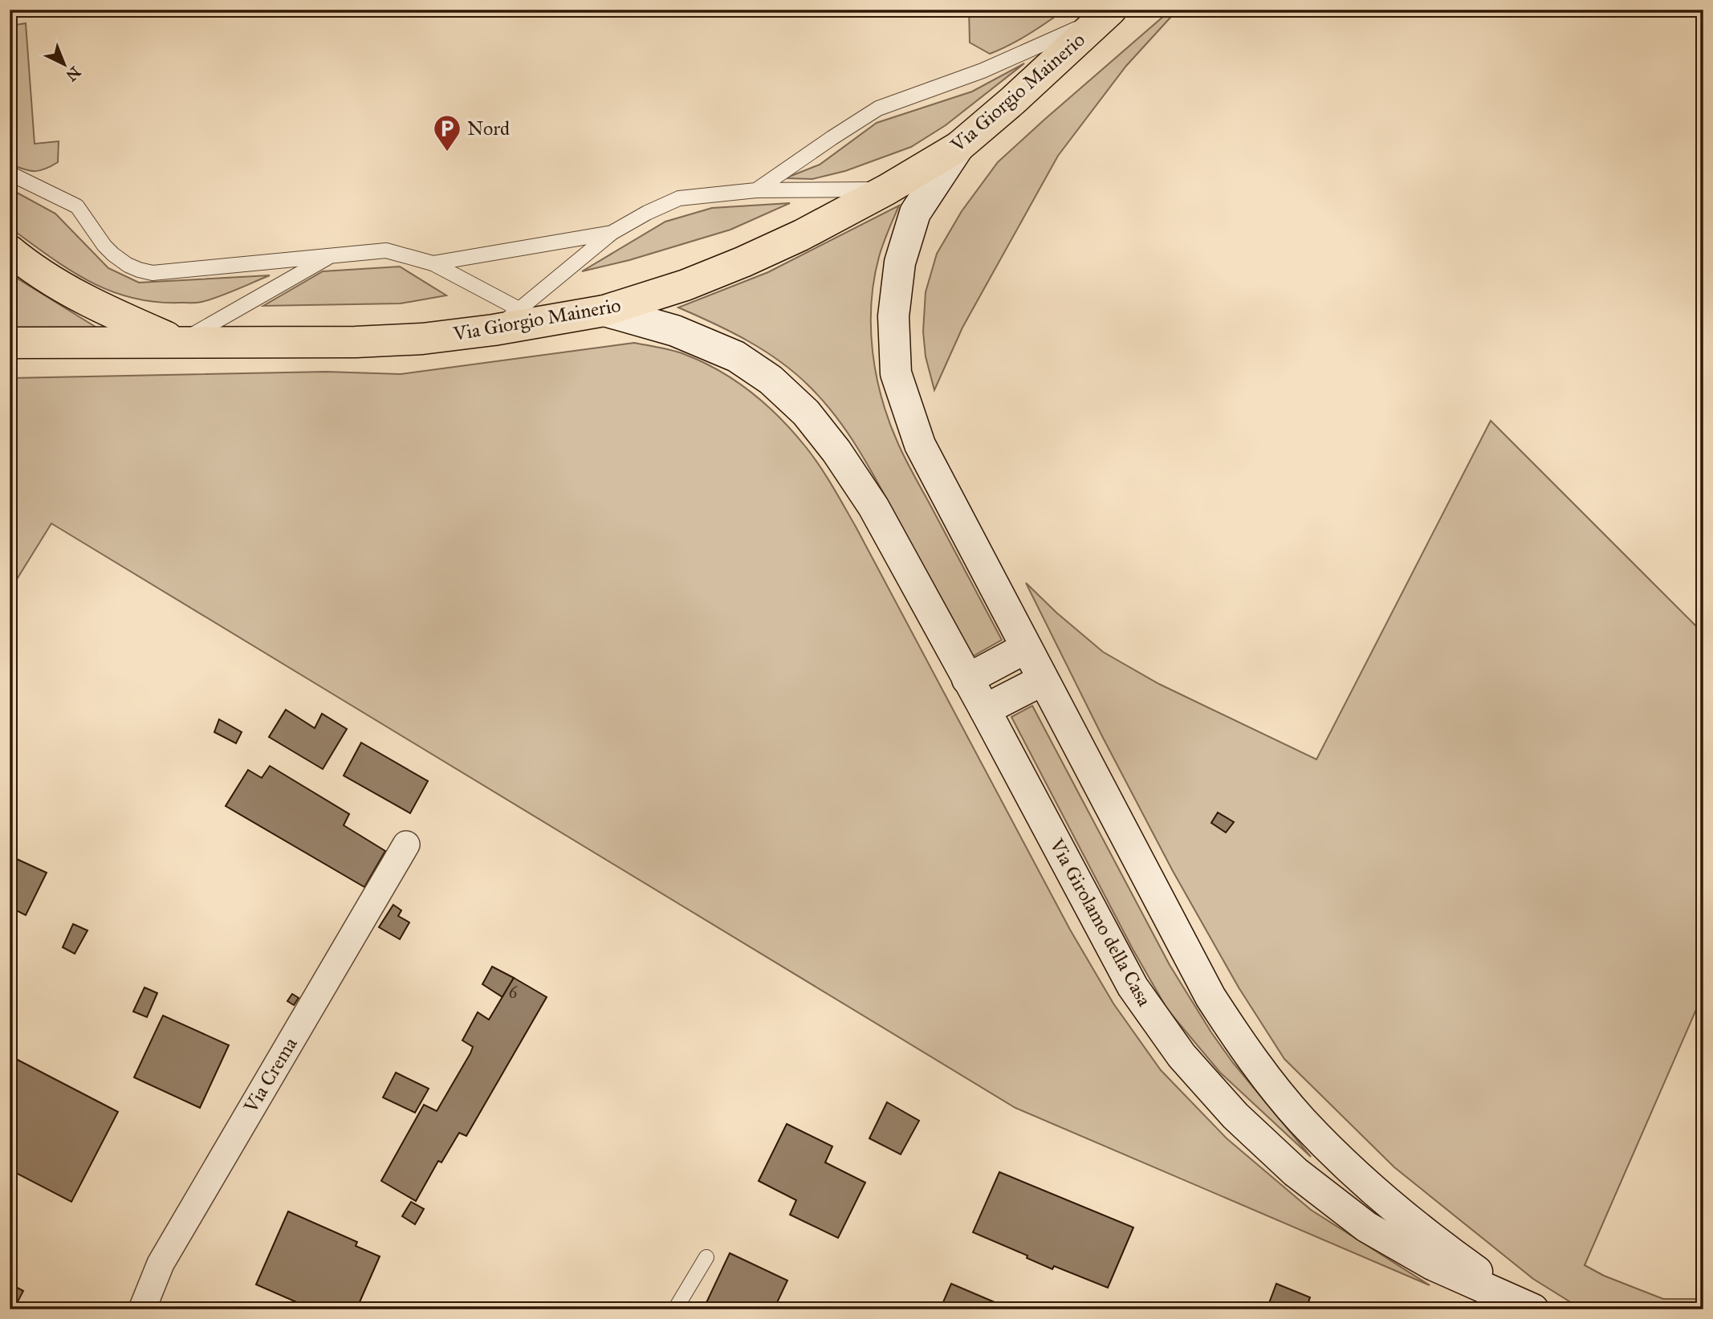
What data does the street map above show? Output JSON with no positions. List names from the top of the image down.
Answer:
{
  "streets": {
    "main road": ["Via Giorgio Mainerio", "Via Girolamo della Casa"],
    "street": ["Via Crema"]
  },
  "crossings": [
    ["Via Giorgio Mainerio", "Via Girolamo della Casa"]
  ],
  "places": {
    "parking": ["Nord"]
  },
  "house_numbers": ["6"],
  "north": "bottom right"
}
